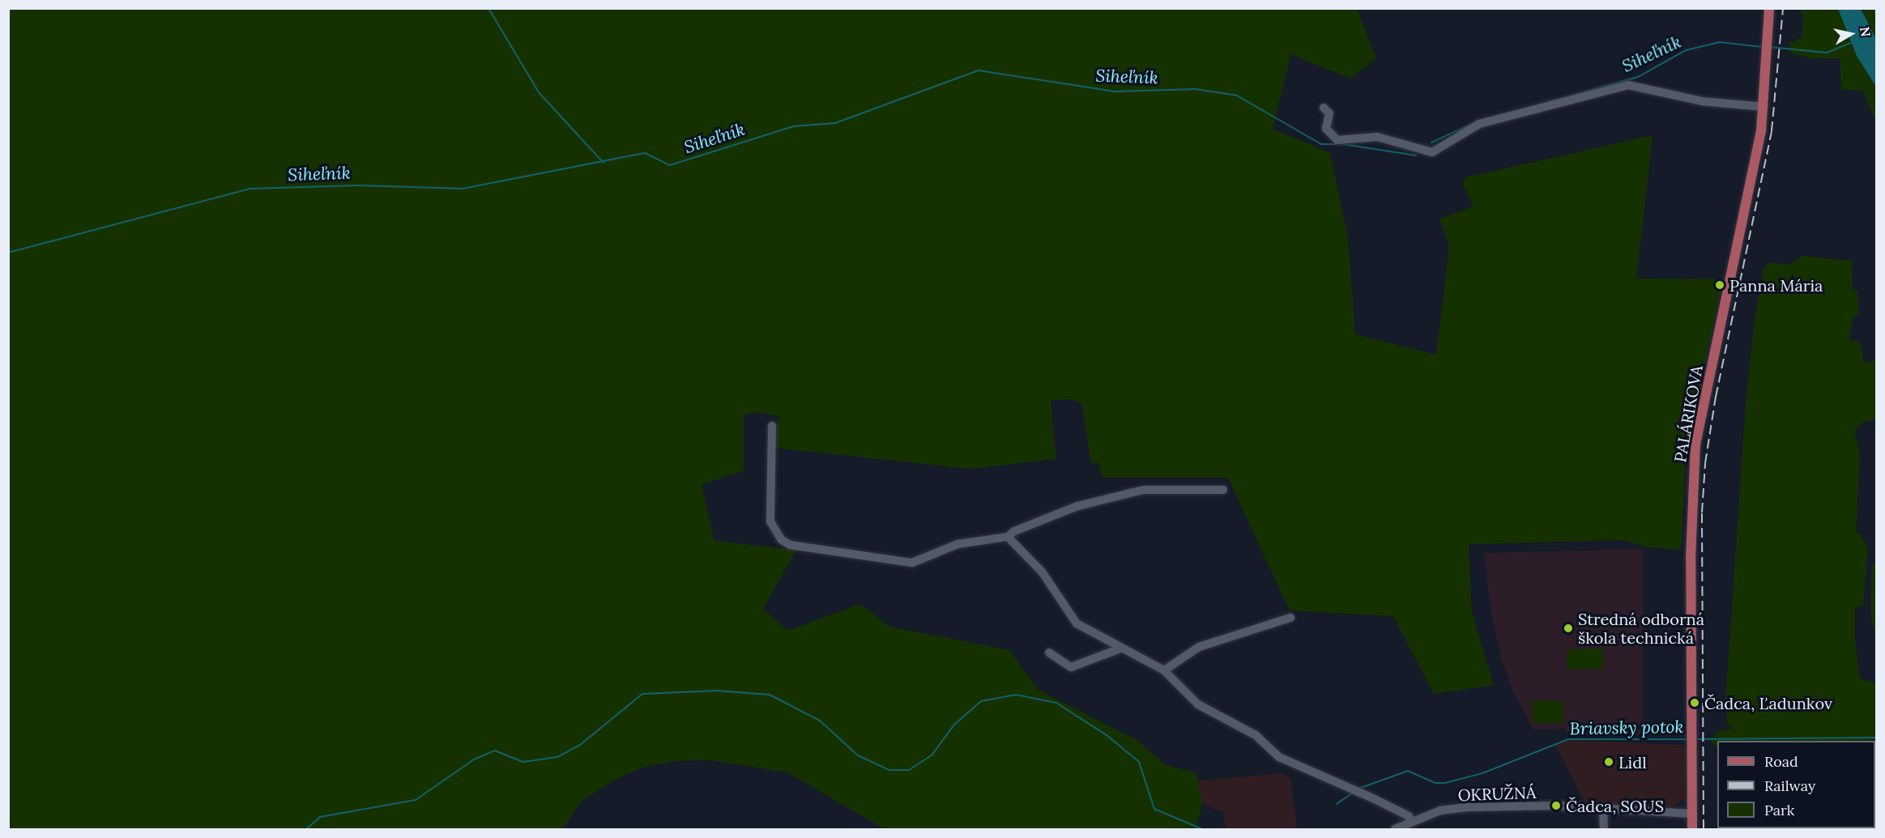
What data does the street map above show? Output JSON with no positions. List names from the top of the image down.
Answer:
{
  "streets": {
    "main road": ["PALÁRIKOVA"],
    "street": ["OKRUŽNÁ"]
  },
  "crossings": [
    ["PALÁRIKOVA", "OKRUŽNÁ"]
  ],
  "water": ["Siheľník", "Briavsky potok"],
  "places": [
    "Panna Mária",
    "Stredná odborná škola technická",
    "Čadca, Ľadunkov",
    "Lidl",
    "Čadca, SOUS"
  ],
  "legend": ["Road", "Railway", "Park"],
  "north": "right"
}
